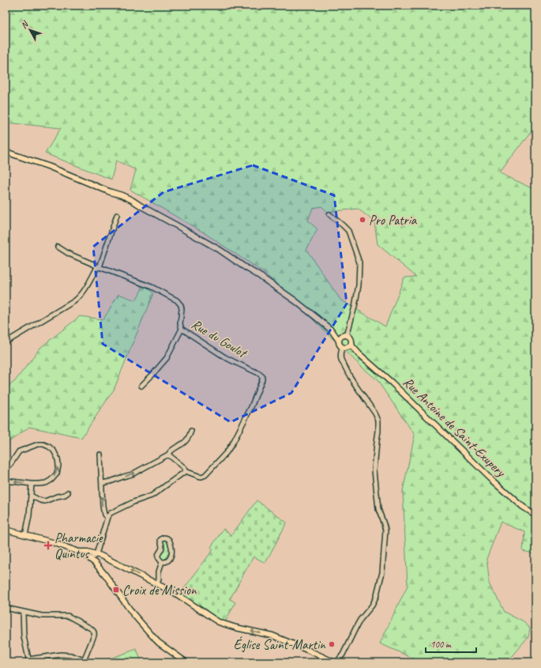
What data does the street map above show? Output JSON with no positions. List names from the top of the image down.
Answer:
{
  "streets": {
    "main road": ["Rue Antoine de Saint-Exupery"],
    "street": ["Rue du Goulot"]
  },
  "places": {
    "other": ["Pro Patria", "Église Saint-Martin"],
    "health": ["Pharmacie Quintus"],
    "transit": ["Croix de Mission"]
  },
  "scale_bar": "100 m",
  "north": "top left"
}
